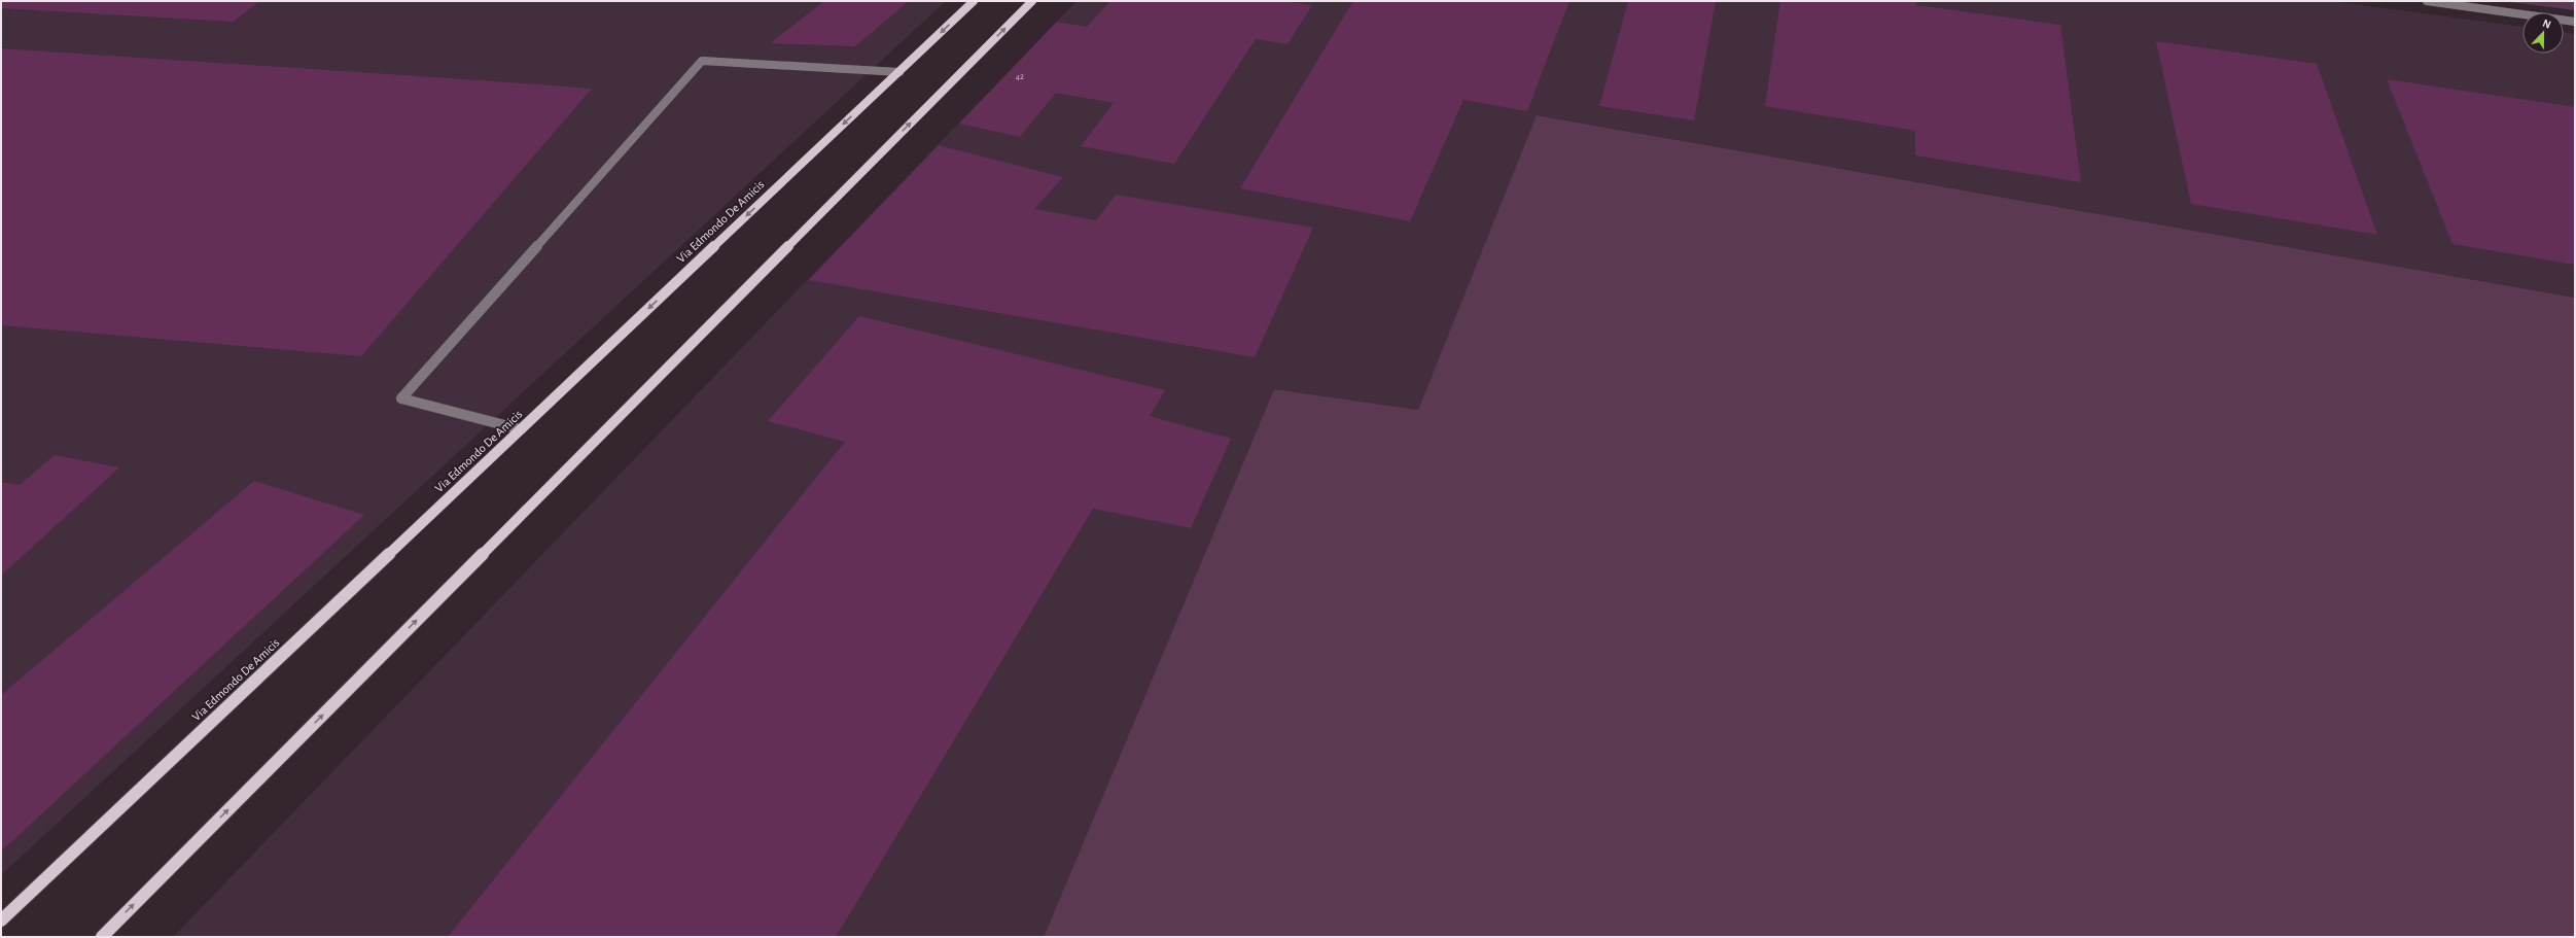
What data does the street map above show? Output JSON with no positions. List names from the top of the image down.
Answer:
{
  "streets": {
    "main road": ["Via Edmondo De Amicis"]
  },
  "house_numbers": ["42"],
  "north": "top"
}
